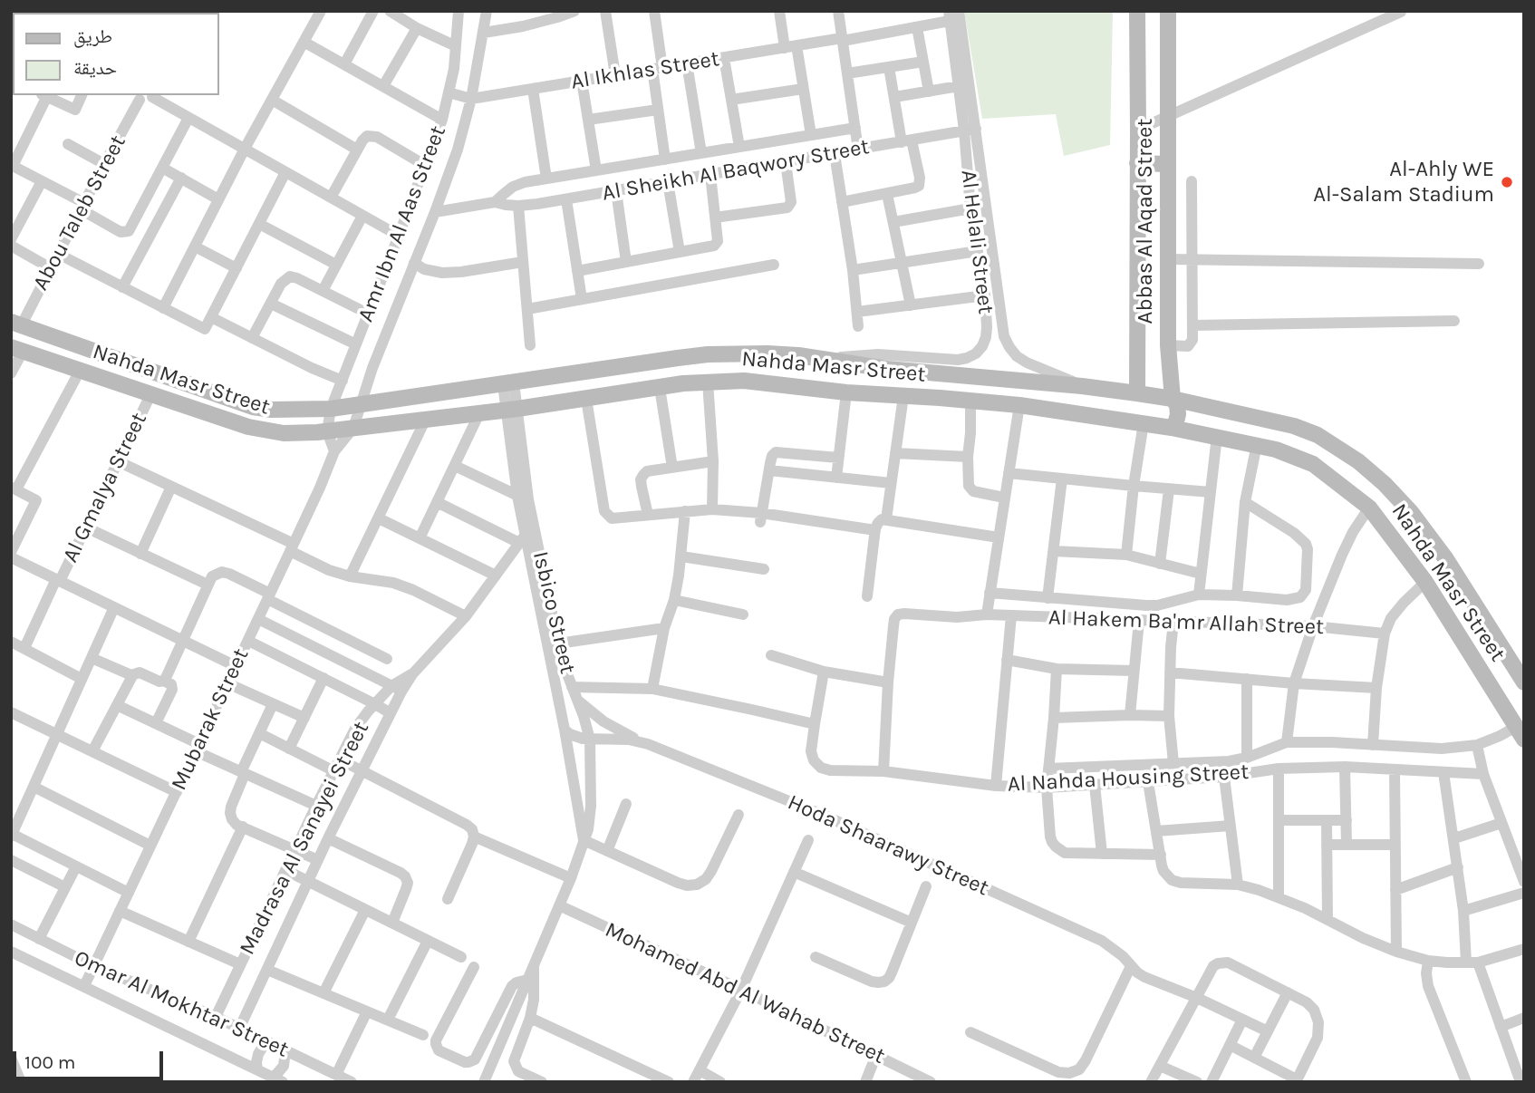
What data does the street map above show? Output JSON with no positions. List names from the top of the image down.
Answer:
{
  "streets": {
    "street": [
      "Al Ikhlas Street",
      "Al Sheikh Al Baqwory Street",
      "Abou Taleb Street",
      "Abbas Al Aqad Street",
      "Amr Ibn Al Aas Street",
      "Al Helali Street",
      "Nahda Masr Street",
      "Al Gmalya Street",
      "Isbico Street",
      "Al Hakem Ba'mr Allah Street",
      "Mubarak Street",
      "Al Nahda Housing Street",
      "Madrasa Al Sanayei Street",
      "Hoda Shaarawy Street",
      "Mohamed Abd Al Wahab Street",
      "Omar Al Mokhtar Street"
    ]
  },
  "crossings": [
    ["Al Ikhlas Street", "Amr Ibn Al Aas Street"],
    ["Al Ikhlas Street", "Al Helali Street"],
    ["Al Sheikh Al Baqwory Street", "Amr Ibn Al Aas Street"],
    ["Al Sheikh Al Baqwory Street", "Al Helali Street"],
    ["Abou Taleb Street", "Nahda Masr Street"],
    ["Abbas Al Aqad Street", "Nahda Masr Street"],
    ["Amr Ibn Al Aas Street", "Nahda Masr Street"],
    ["Amr Ibn Al Aas Street", "Mubarak Street"],
    ["Al Helali Street", "Nahda Masr Street"],
    ["Nahda Masr Street", "Al Gmalya Street"],
    ["Nahda Masr Street", "Isbico Street"],
    ["Nahda Masr Street", "Mubarak Street"],
    ["Nahda Masr Street", "Al Nahda Housing Street"],
    ["Isbico Street", "Madrasa Al Sanayei Street"],
    ["Isbico Street", "Hoda Shaarawy Street"],
    ["Isbico Street", "Mohamed Abd Al Wahab Street"],
    ["Mubarak Street", "Omar Al Mokhtar Street"],
    ["Madrasa Al Sanayei Street", "Omar Al Mokhtar Street"]
  ],
  "places": ["Al-Ahly WE Al-Salam Stadium"],
  "legend": ["طريق", "حديقة"],
  "scale_bar": "100 m"
}
